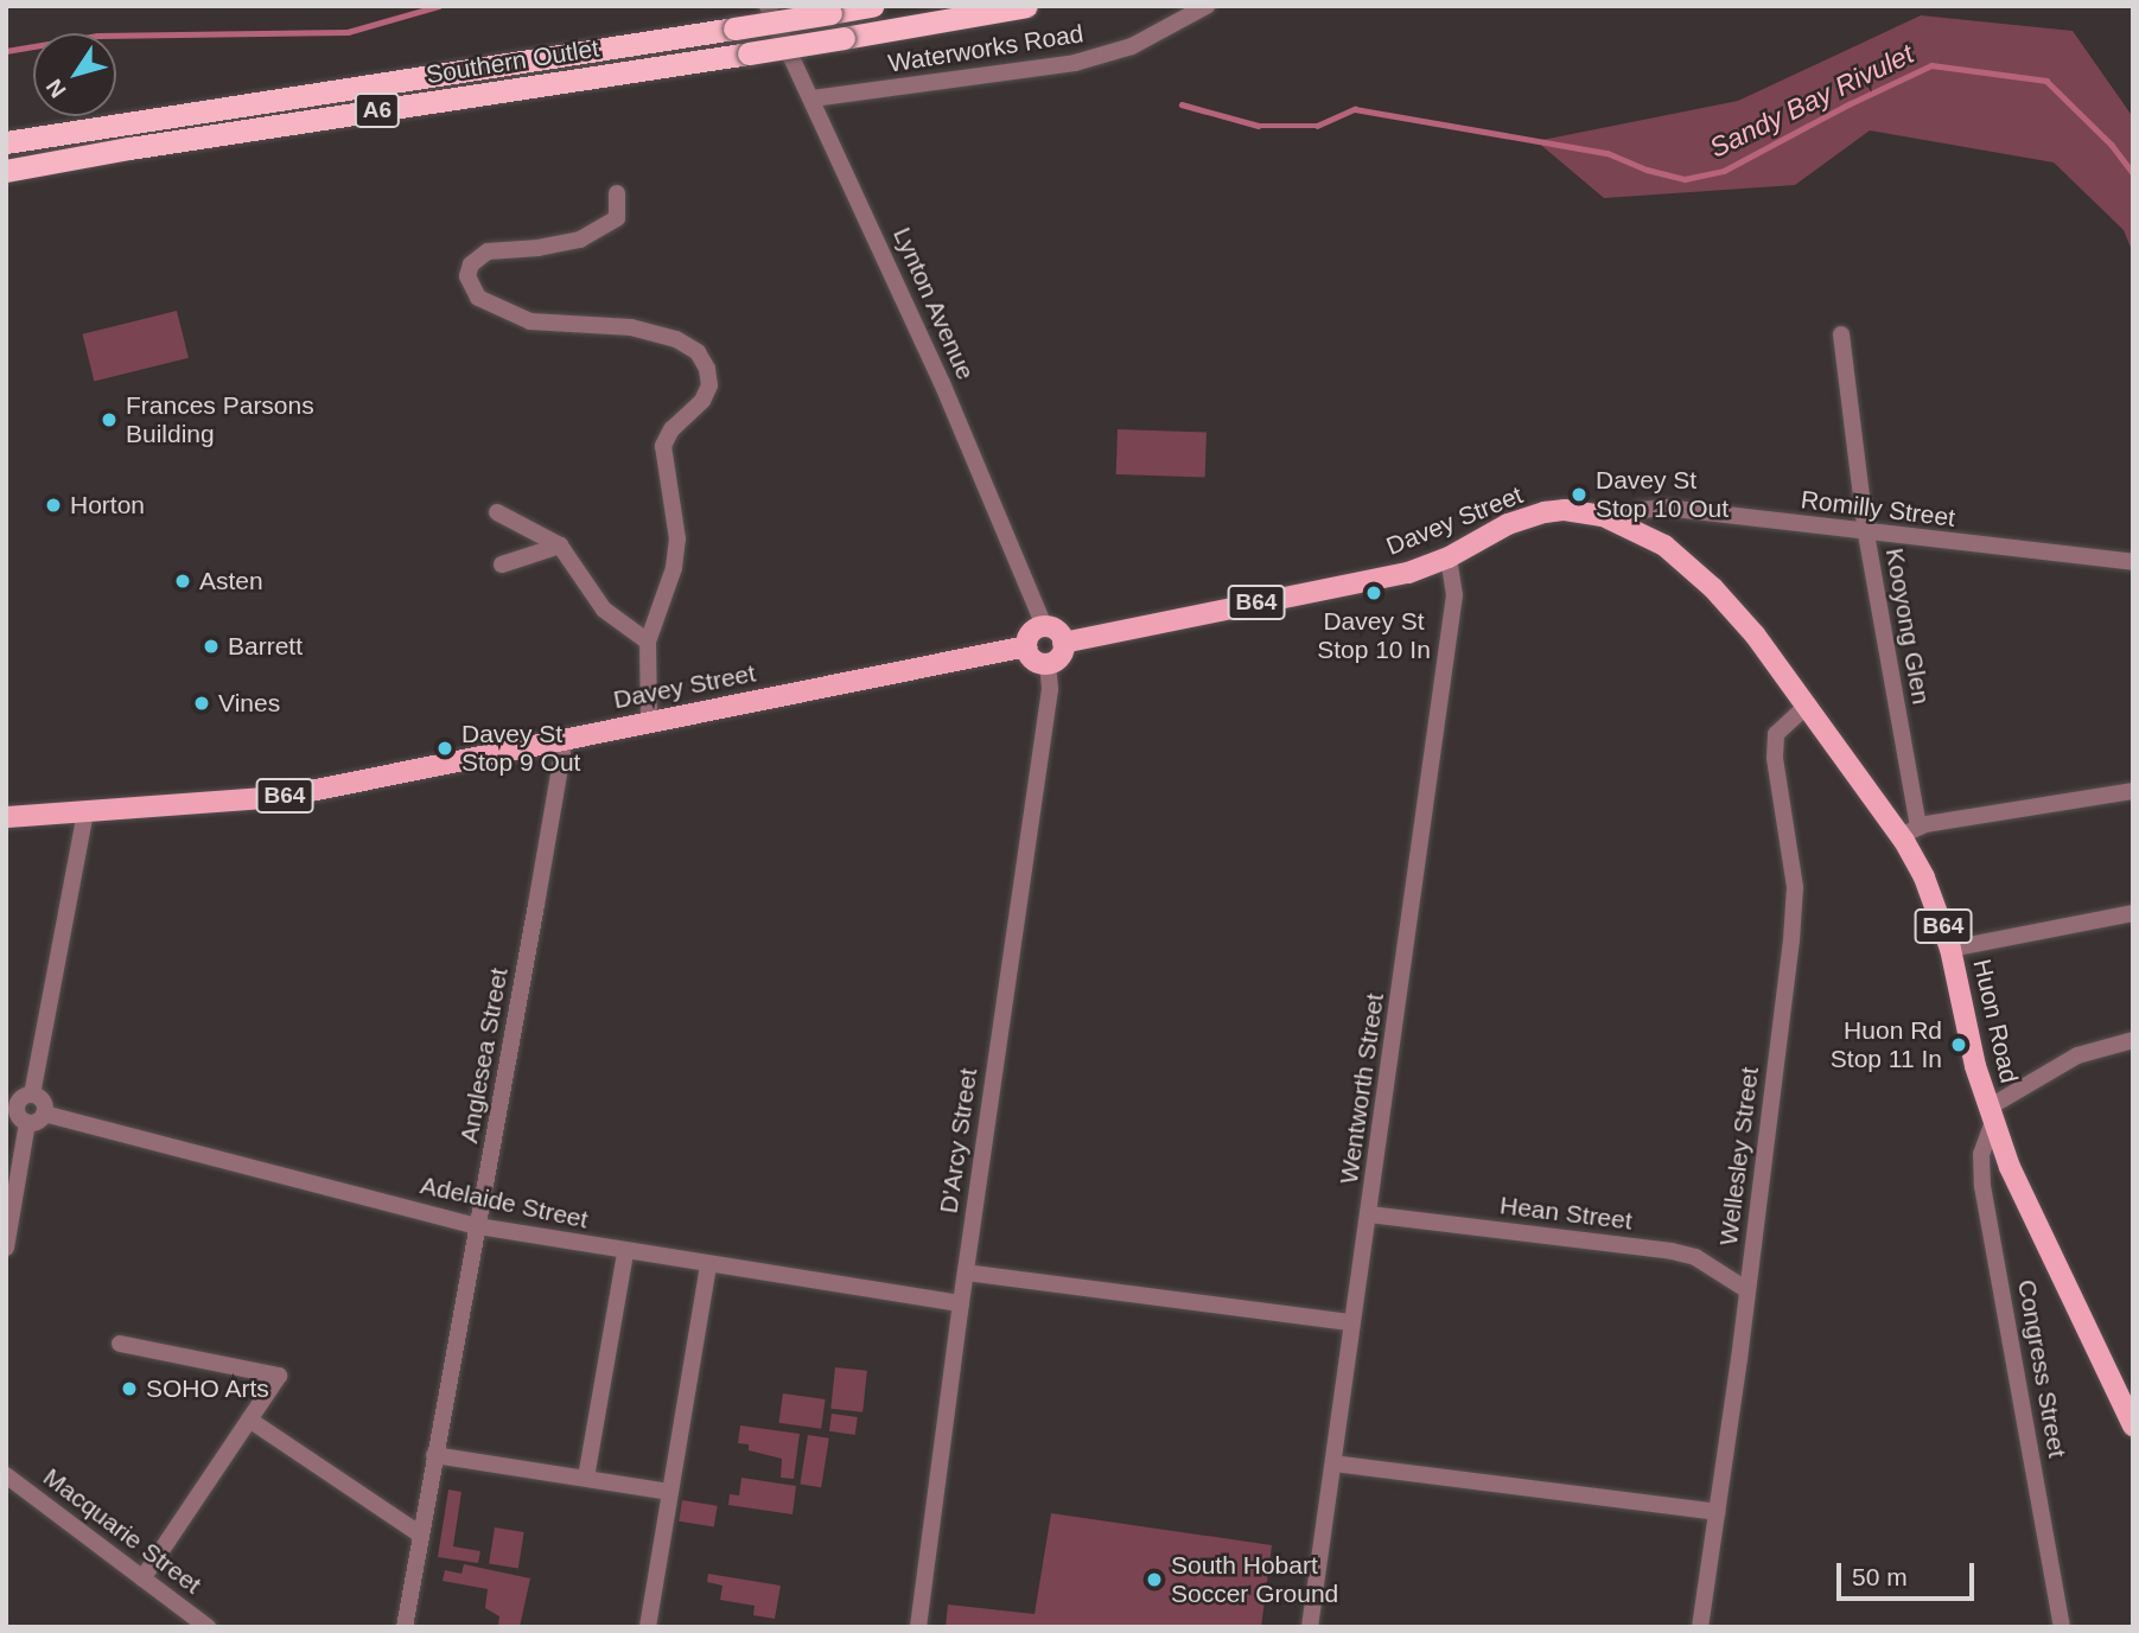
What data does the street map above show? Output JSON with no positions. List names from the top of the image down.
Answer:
{
  "streets": {
    "highway": ["Southern Outlet", "A6"],
    "main road": ["Davey Street", "B64", "Huon Road"],
    "street": [
      "Waterworks Road",
      "Lynton Avenue",
      "Romilly Street",
      "Kooyong Glen",
      "Anglesea Street",
      "Wentworth Street",
      "D'Arcy Street",
      "Wellesley Street",
      "Adelaide Street",
      "Hean Street",
      "Congress Street",
      "Macquarie Street"
    ]
  },
  "crossings": [
    ["Waterworks Road", "Lynton Avenue"],
    ["Lynton Avenue", "Davey Street"],
    ["Lynton Avenue", "D'Arcy Street"],
    ["Romilly Street", "Davey Street"],
    ["Romilly Street", "Kooyong Glen"],
    ["Romilly Street", "Huon Road"],
    ["Davey Street", "Huon Road"],
    ["Davey Street", "Anglesea Street"],
    ["Davey Street", "Wentworth Street"],
    ["Davey Street", "D'Arcy Street"],
    ["Kooyong Glen", "Huon Road"],
    ["Huon Road", "Wellesley Street"],
    ["Huon Road", "Congress Street"],
    ["Anglesea Street", "Adelaide Street"],
    ["Wentworth Street", "Hean Street"],
    ["D'Arcy Street", "Adelaide Street"],
    ["Wellesley Street", "Hean Street"]
  ],
  "water": ["Sandy Bay Rivulet"],
  "places": [
    "Frances Parsons Building",
    "Davey St Stop 10 Out",
    "Horton",
    "Asten",
    "Davey St Stop 10 In",
    "Barrett",
    "Vines",
    "Davey St Stop 9 Out",
    "Huon Rd Stop 11 In",
    "SOHO Arts",
    "South Hobart Soccer Ground"
  ],
  "scale_bar": "50 m",
  "north": "bottom left"
}
